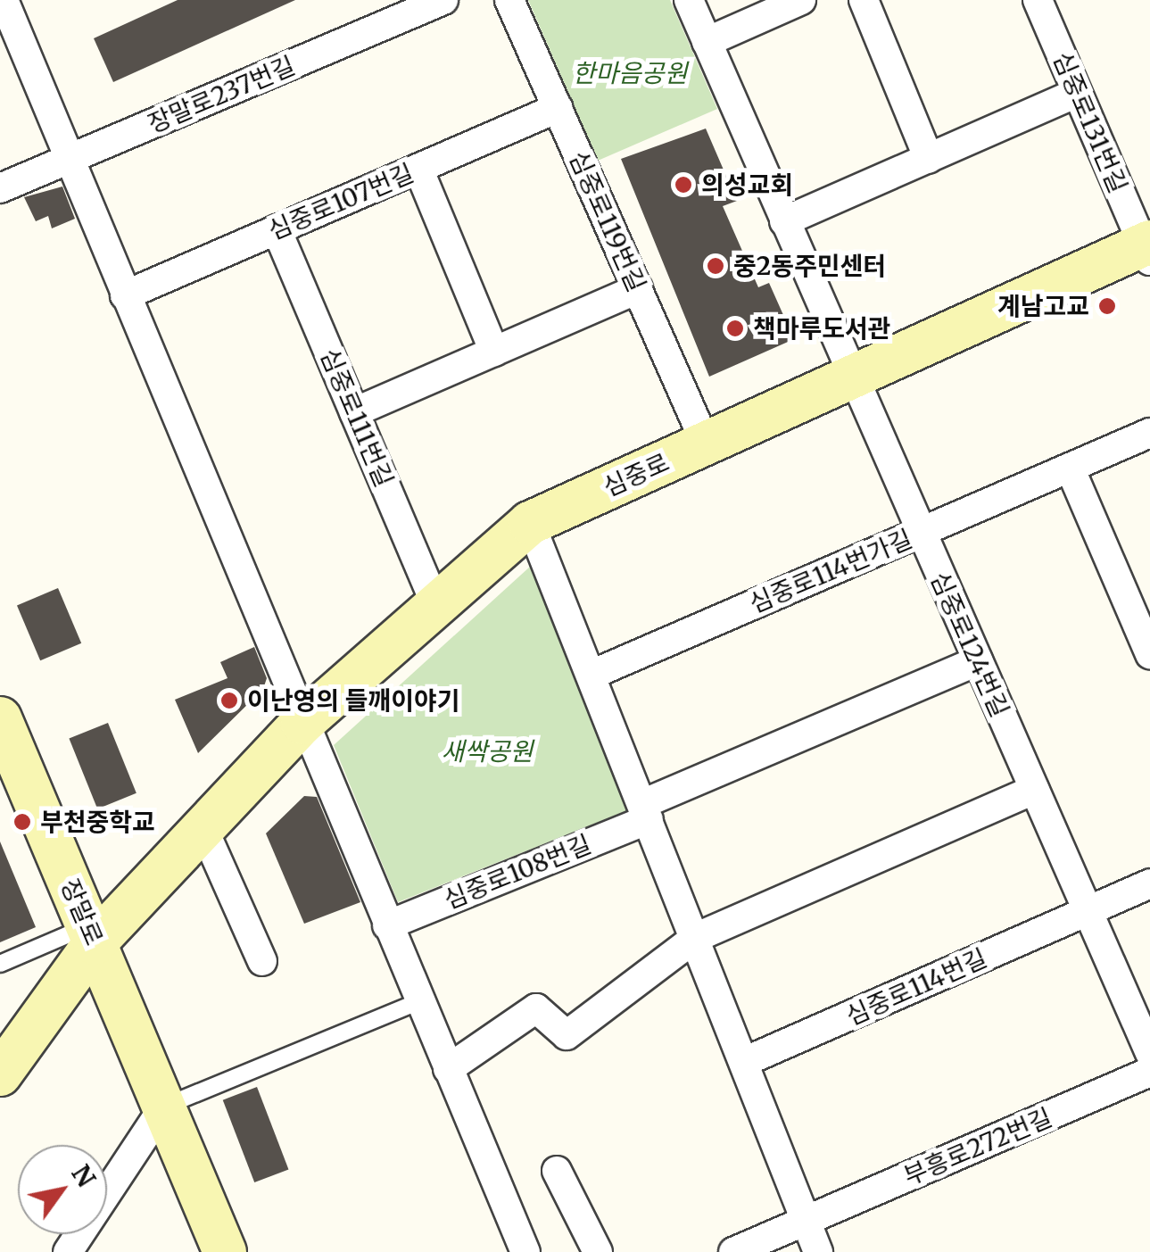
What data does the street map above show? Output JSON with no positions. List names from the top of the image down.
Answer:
{
  "streets": {
    "street": [
      "장말로237번길",
      "심중로131번길",
      "심중로107번길",
      "심중로119번길",
      "심중로111번길",
      "심중로",
      "심중로114번가길",
      "심중로124번길",
      "심중로108번길",
      "장말로",
      "심중로114번길",
      "부흥로272번길"
    ]
  },
  "crossings": [
    ["심중로131번길", "심중로"],
    ["심중로107번길", "심중로119번길"],
    ["심중로107번길", "심중로111번길"],
    ["심중로119번길", "심중로"],
    ["심중로111번길", "심중로"],
    ["심중로", "심중로124번길"],
    ["심중로", "장말로"],
    ["심중로114번가길", "심중로124번길"],
    ["심중로124번길", "심중로114번길"]
  ],
  "parks": ["한마음공원", "새싹공원"],
  "places": [
    "의성교회",
    "중2동주민센터",
    "계남고교",
    "책마루도서관",
    "이난영의 들깨이야기",
    "부천중학교"
  ],
  "north": "top right"
}
